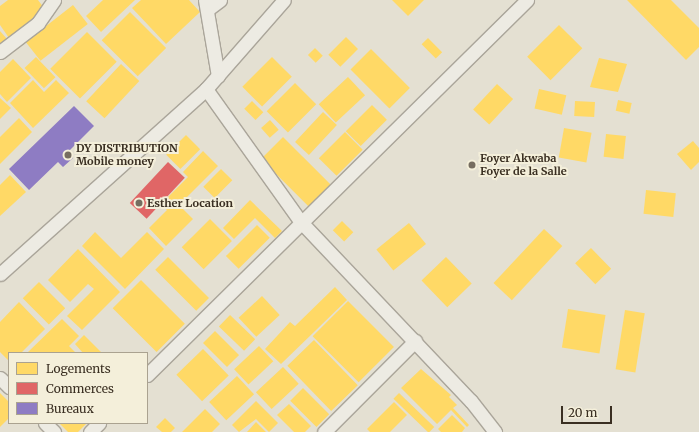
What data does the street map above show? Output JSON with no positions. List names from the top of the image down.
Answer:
{
  "places": ["DY DISTRIBUTION Mobile money", "Foyer Akwaba Foyer de la Salle", "Esther Location"],
  "legend": ["Logements", "Commerces", "Bureaux"],
  "scale_bar": "20 m"
}
